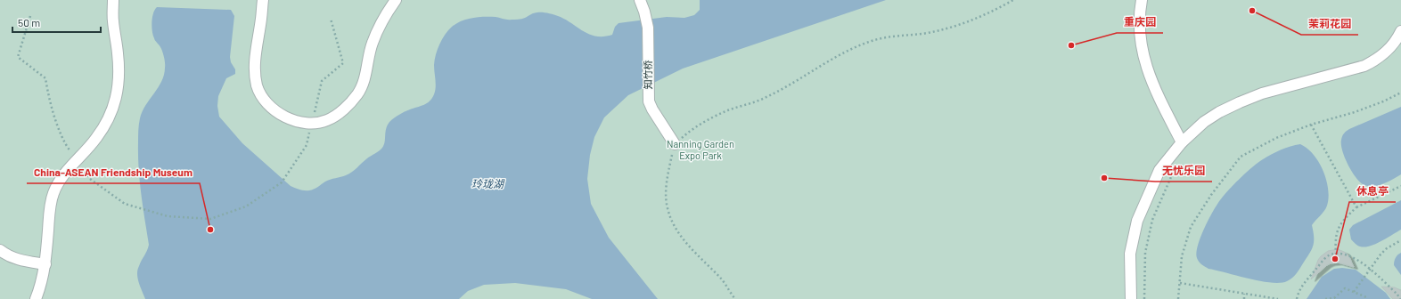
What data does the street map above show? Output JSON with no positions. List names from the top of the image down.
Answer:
{
  "streets": {
    "street": ["知竹桥"]
  },
  "water": ["玲珑湖"],
  "parks": ["Nanning Garden Expo Park"],
  "places": [
    "茉莉花园",
    "重庆园",
    "无忧乐园",
    "China-ASEAN Friendship Museum",
    "休息亭"
  ],
  "scale_bar": "50 m"
}
